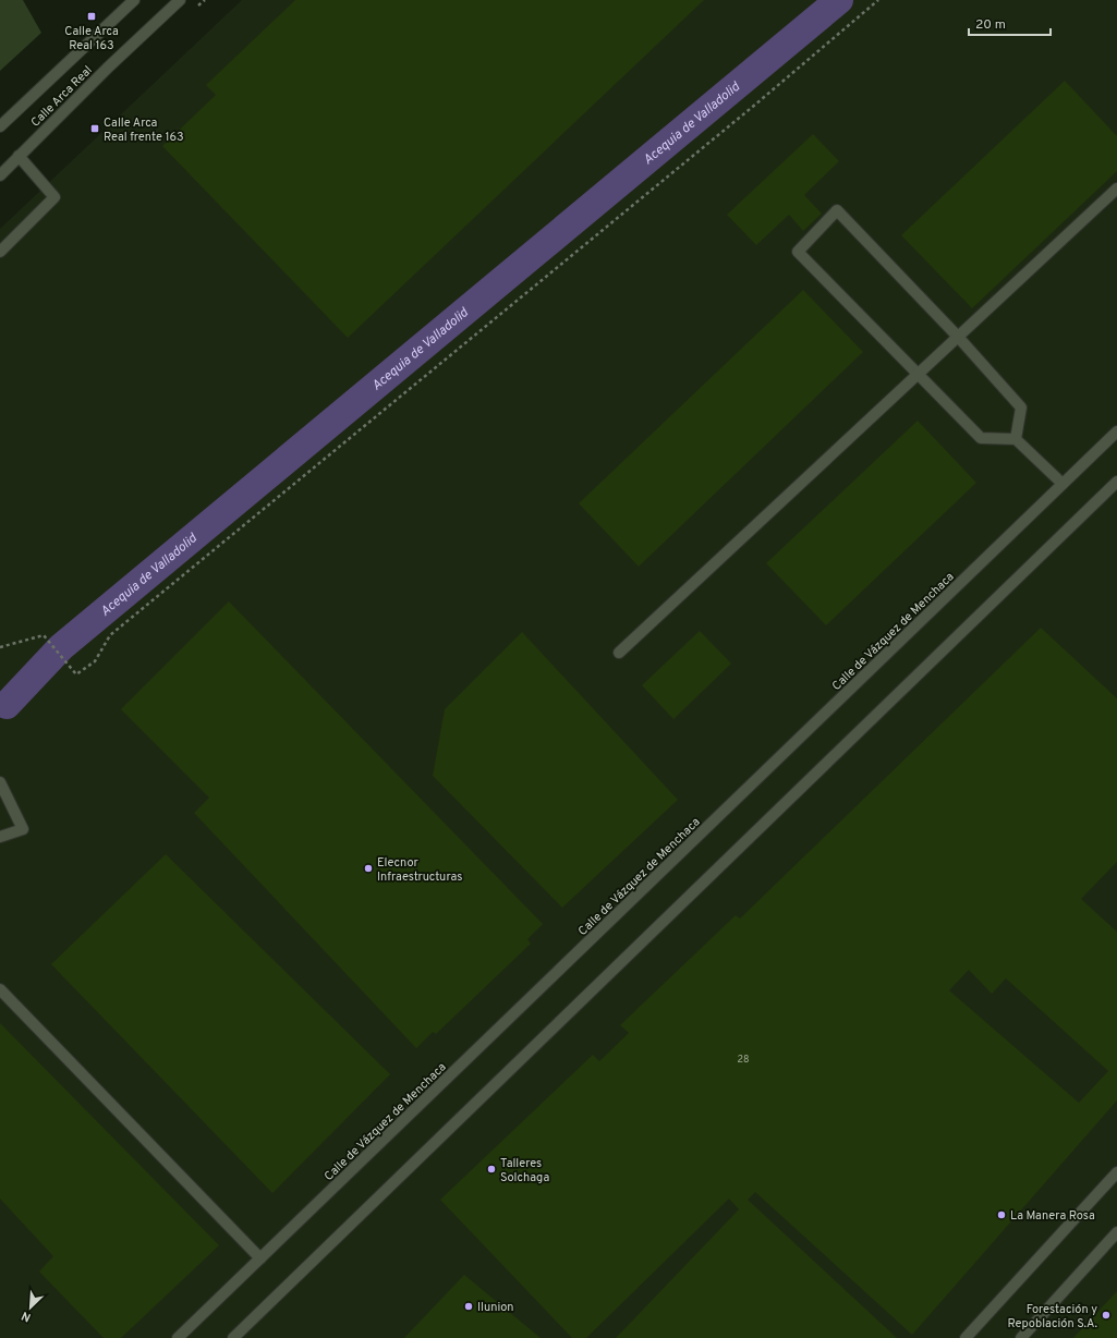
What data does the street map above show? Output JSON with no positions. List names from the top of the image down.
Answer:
{
  "streets": {
    "street": ["Calle Arca Real", "Calle de Vázquez de Menchaca"]
  },
  "water": ["Acequia de Valladolid"],
  "places": {
    "transit": ["Calle Arca Real 163", "Calle Arca Real frente 163"],
    "other": [
      "Elecnor Infraestructuras",
      "Talleres Solchaga",
      "La Manera Rosa",
      "Ilunion",
      "Forestación y Repoblación S.A."
    ]
  },
  "house_numbers": ["28"],
  "scale_bar": "20 m",
  "north": "bottom left"
}
